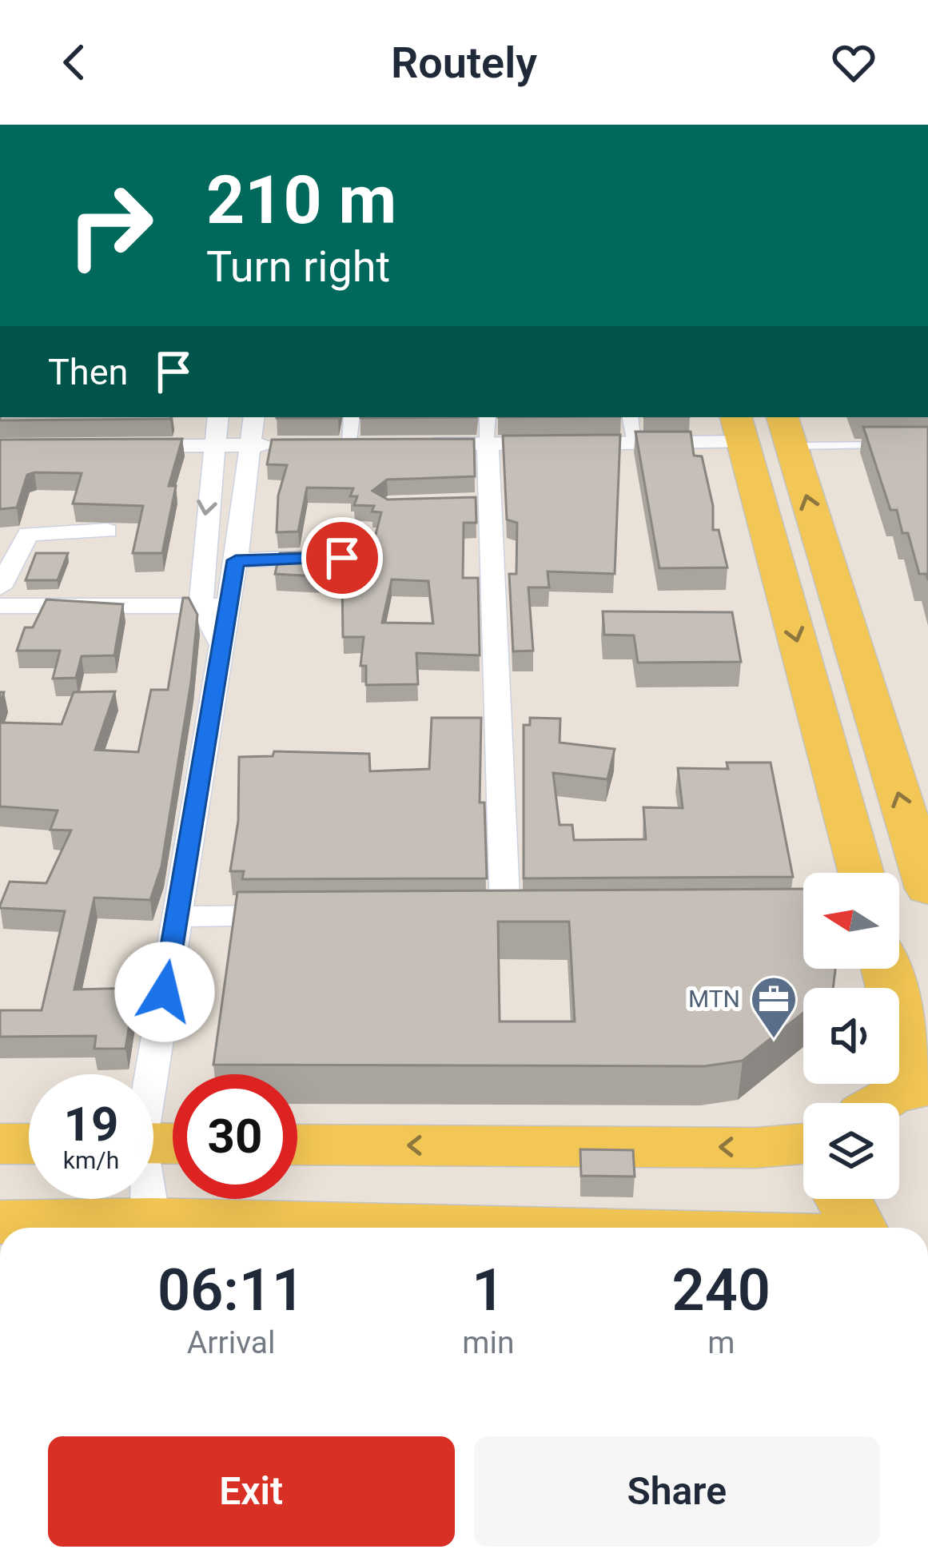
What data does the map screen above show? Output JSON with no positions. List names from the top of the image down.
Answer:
{
  "places": {
    "office": ["MTN"]
  },
  "north": "left",
  "page": {
    "header": "Routely",
    "turn": ["210 m", "Turn right"],
    "then": "Then",
    "speed": "19 km/h",
    "limit": "30",
    "eta": [
      "06:11",
      "Arrival",
      "1",
      "min",
      "240",
      "m"
    ],
    "buttons": ["Exit", "Share"]
  }
}
